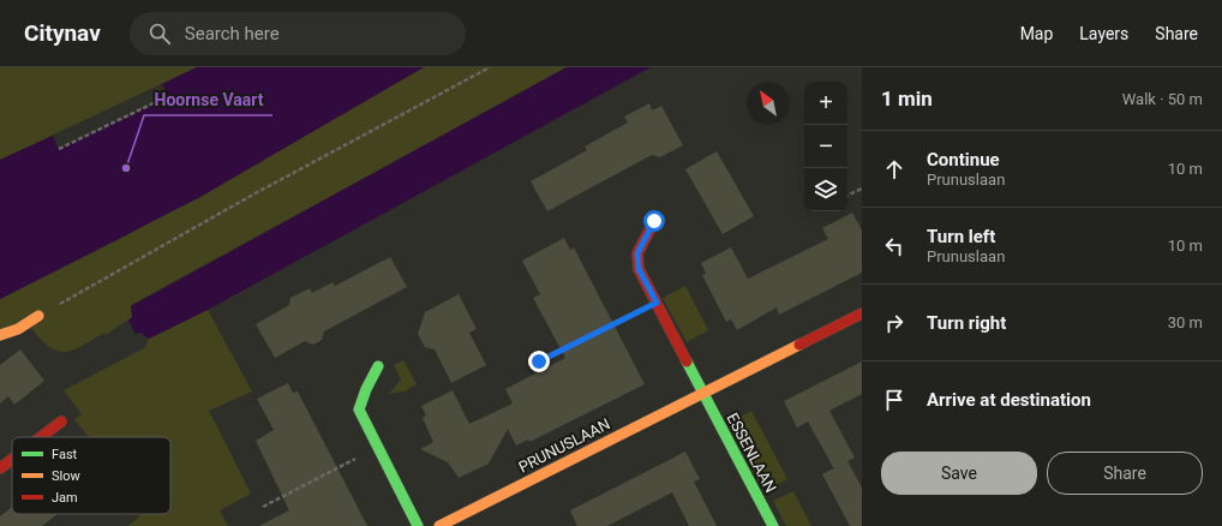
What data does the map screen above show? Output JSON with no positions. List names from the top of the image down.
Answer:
{
  "streets": {
    "street": ["PRUNUSLAAN", "ESSENLAAN"]
  },
  "crossings": [
    ["PRUNUSLAAN", "ESSENLAAN"]
  ],
  "places": ["Hoornse Vaart"],
  "legend": ["Fast", "Slow", "Jam"],
  "north": "top left",
  "page": {
    "header": "Citynav",
    "search": "Search here",
    "nav": ["Map", "Layers", "Share"],
    "heading": ["1 min", "Walk · 50 m"],
    "map_buttons": ["+", "−"],
    "list": [
      ["Continue", "Prunuslaan", "10 m"],
      ["Turn left", "Prunuslaan", "10 m"],
      ["Turn right", "30 m"],
      "Arrive at destination"
    ],
    "buttons": ["Save", "Share"]
  }
}
